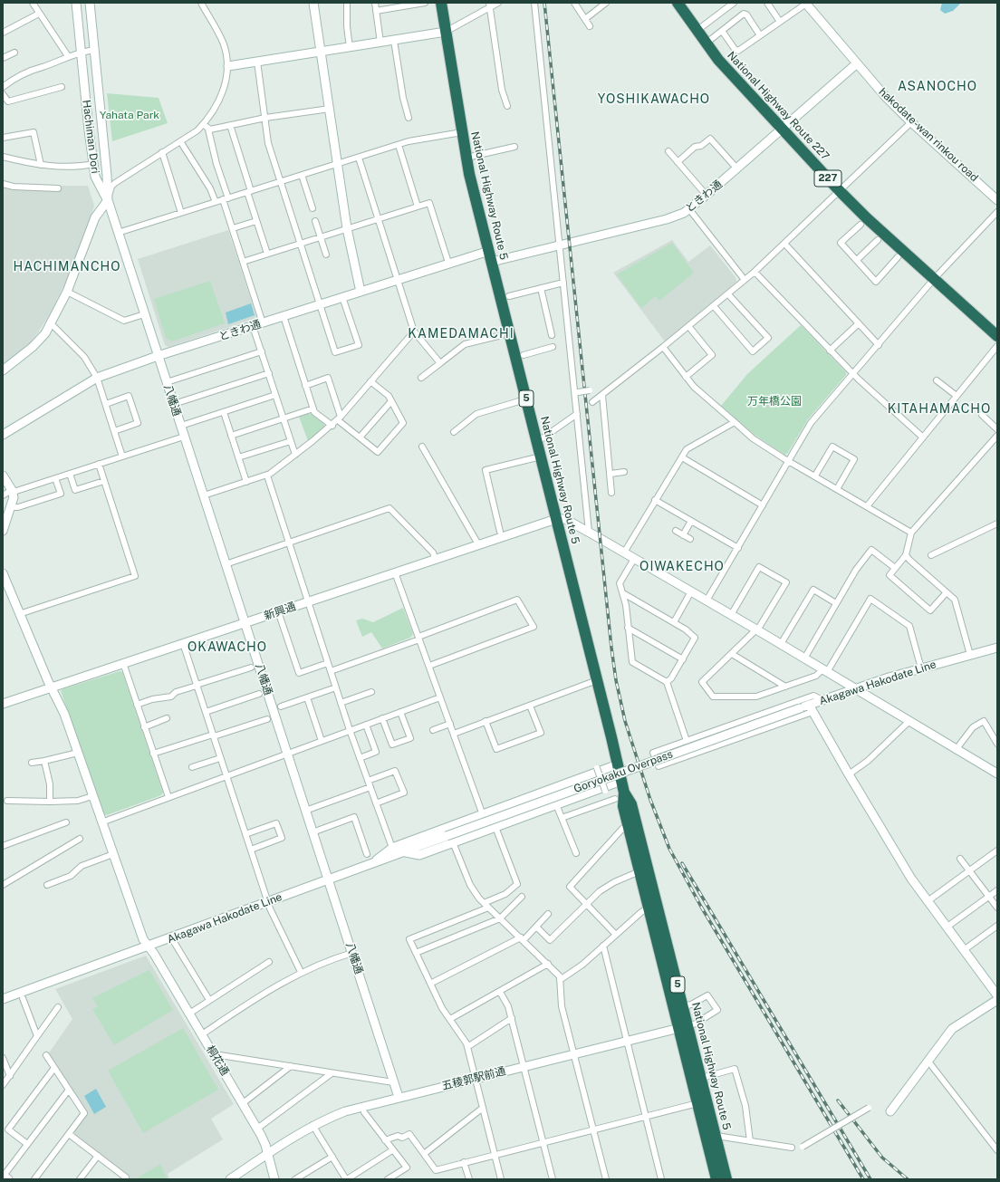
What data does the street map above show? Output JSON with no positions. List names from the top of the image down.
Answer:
{
  "streets": {
    "highway": [
      "National Highway Route 227",
      "227",
      "National Highway Route 5",
      "5"
    ],
    "street": [
      "hakodate-wan rinkou road",
      "Hachiman Dori",
      "ときわ通",
      "八幡通",
      "新興通",
      "Akagawa Hakodate Line",
      "Goryokaku Overpass",
      "桐花通",
      "五稜郭駅前通"
    ]
  },
  "crossings": [
    ["National Highway Route 227", "ときわ通"],
    ["hakodate-wan rinkou road", "ときわ通"],
    ["Hachiman Dori", "八幡通"],
    ["National Highway Route 5", "ときわ通"],
    ["National Highway Route 5", "新興通"],
    ["National Highway Route 5", "五稜郭駅前通"],
    ["ときわ通", "八幡通"],
    ["八幡通", "新興通"],
    ["八幡通", "Akagawa Hakodate Line"],
    ["八幡通", "五稜郭駅前通"],
    ["新興通", "桐花通"],
    ["Akagawa Hakodate Line", "Goryokaku Overpass"],
    ["Akagawa Hakodate Line", "桐花通"],
    ["桐花通", "五稜郭駅前通"]
  ],
  "districts": [
    "ASANOCHO",
    "YOSHIKAWACHO",
    "HACHIMANCHO",
    "KAMEDAMACHI",
    "KITAHAMACHO",
    "OIWAKECHO",
    "OKAWACHO"
  ],
  "parks": ["Yahata Park", "万年橋公園"]
}
